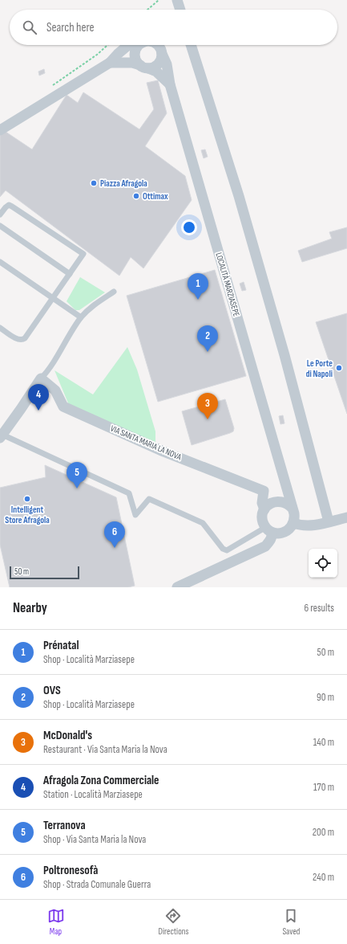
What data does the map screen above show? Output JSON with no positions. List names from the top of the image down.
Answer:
{
  "streets": {
    "street": ["LOCALITÀ MARZIASEPE", "VIA SANTA MARIA LA NOVA"]
  },
  "crossings": [
    ["LOCALITÀ MARZIASEPE", "VIA SANTA MARIA LA NOVA"]
  ],
  "places": [
    "Piazza Afragola",
    "Ottimax",
    "Le Porte di Napoli",
    "Intelligent Store Afragola"
  ],
  "scale_bar": "50 m",
  "page": {
    "search": "Search here",
    "pins": [
      "1",
      "2",
      "4",
      "3",
      "5",
      "6"
    ],
    "scale": "50 m",
    "heading": ["Nearby", "6 results"],
    "list": [
      {
        "mark": "1",
        "name": "Prénatal",
        "note": "Shop · Località Marziasepe",
        "value": "50 m"
      },
      {
        "mark": "2",
        "name": "OVS",
        "note": "Shop · Località Marziasepe",
        "value": "90 m"
      },
      {
        "mark": "3",
        "name": "McDonald's",
        "note": "Restaurant · Via Santa Maria la Nova",
        "value": "140 m"
      },
      {
        "mark": "4",
        "name": "Afragola Zona Commerciale",
        "note": "Station · Località Marziasepe",
        "value": "170 m"
      },
      {
        "mark": "5",
        "name": "Terranova",
        "note": "Shop · Via Santa Maria la Nova",
        "value": "200 m"
      },
      {
        "mark": "6",
        "name": "Poltronesofà",
        "note": "Shop · Strada Comunale Guerra",
        "value": "240 m"
      }
    ],
    "nav": ["Map", "Directions", "Saved"]
  }
}
